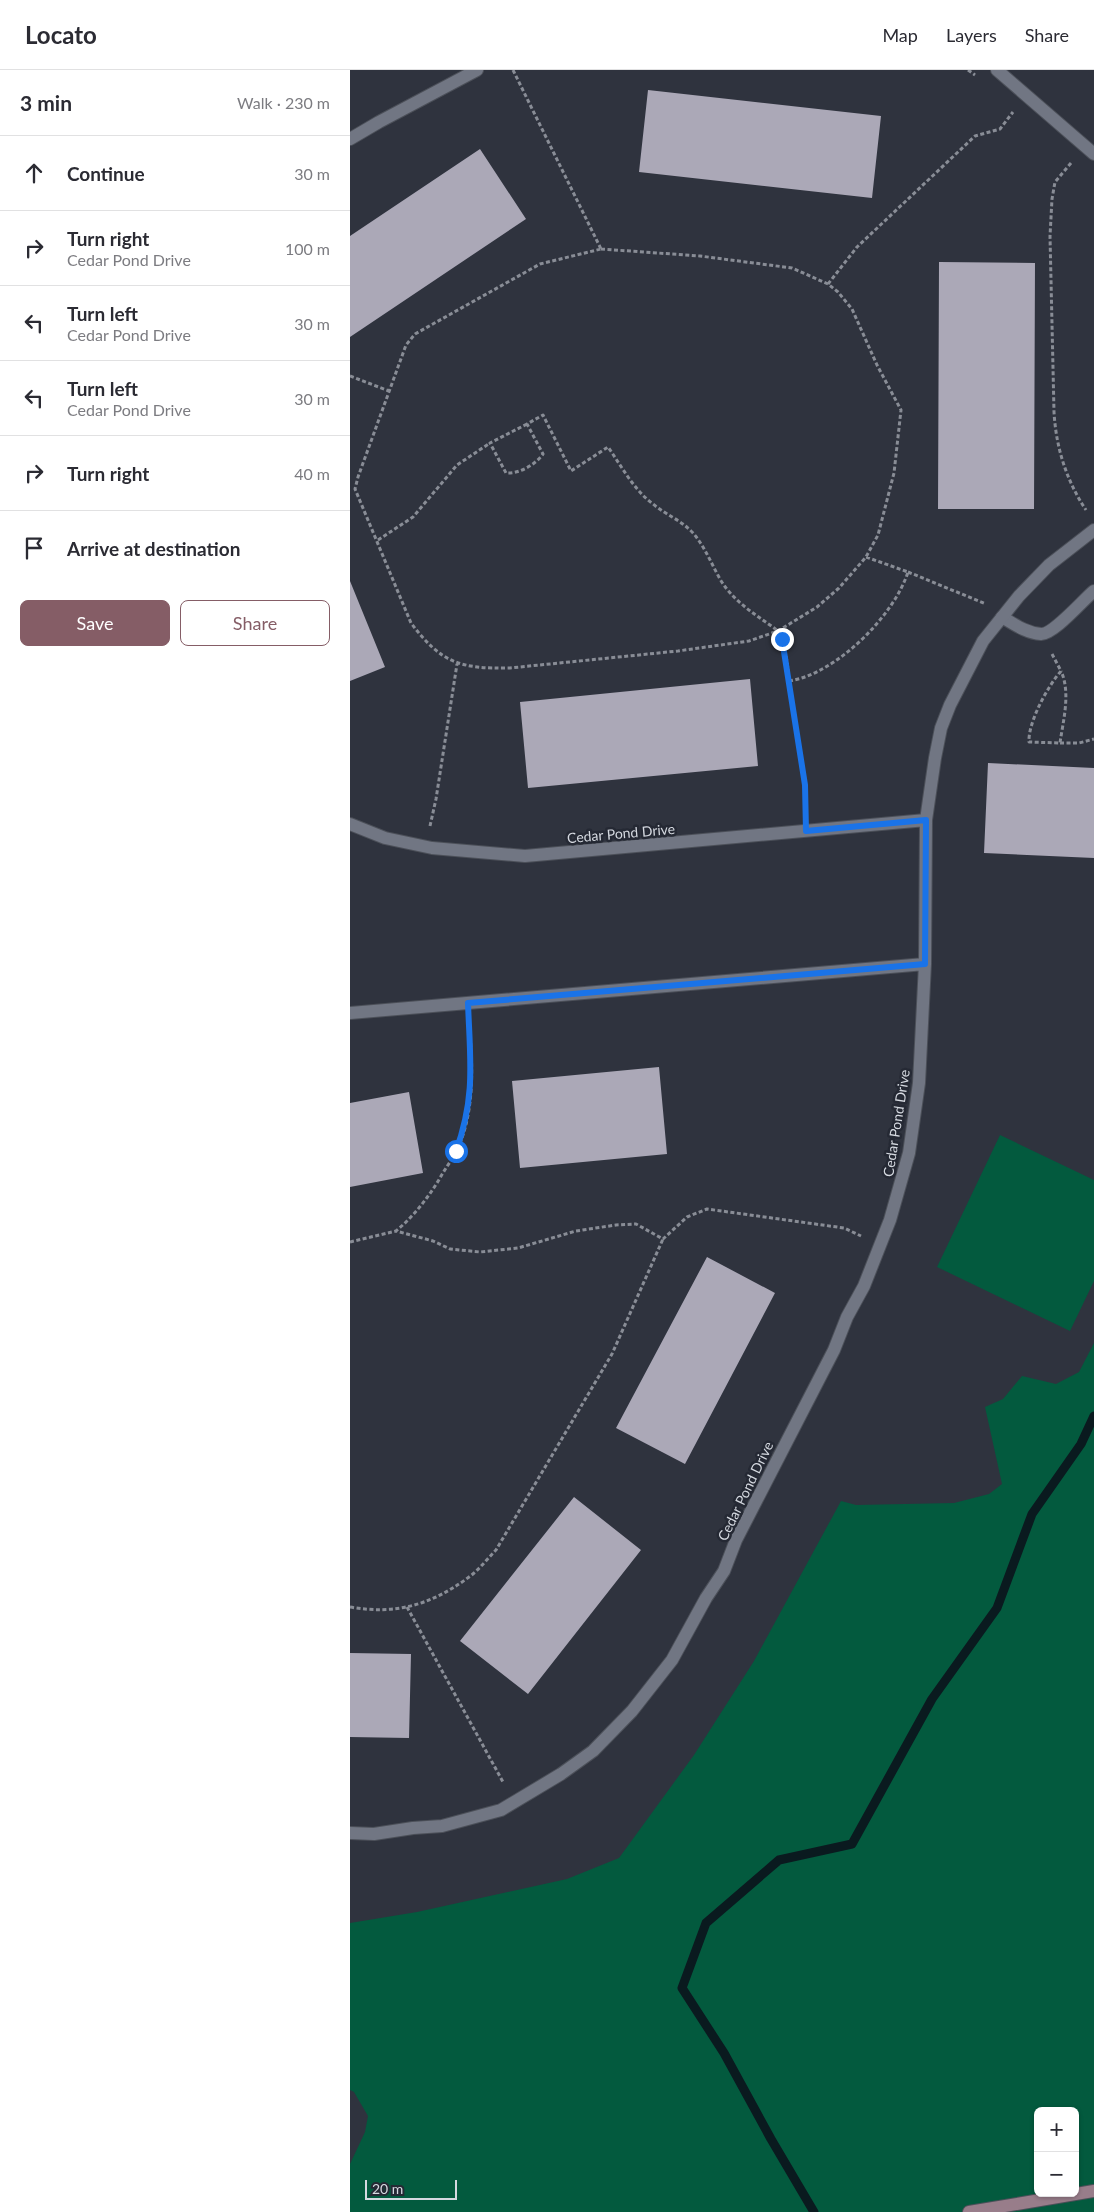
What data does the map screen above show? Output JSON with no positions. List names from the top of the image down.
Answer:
{
  "streets": {
    "street": ["Cedar Pond Drive"]
  },
  "scale_bar": "20 m",
  "page": {
    "header": "Locato",
    "nav": ["Map", "Layers", "Share"],
    "heading": ["3 min", "Walk · 230 m"],
    "list": [
      ["Continue", "30 m"],
      ["Turn right", "Cedar Pond Drive", "100 m"],
      ["Turn left", "Cedar Pond Drive", "30 m"],
      ["Turn left", "Cedar Pond Drive", "30 m"],
      ["Turn right", "40 m"],
      "Arrive at destination"
    ],
    "buttons": ["Save", "Share"],
    "map_buttons": ["+", "−"],
    "scale": "20 m"
  }
}
